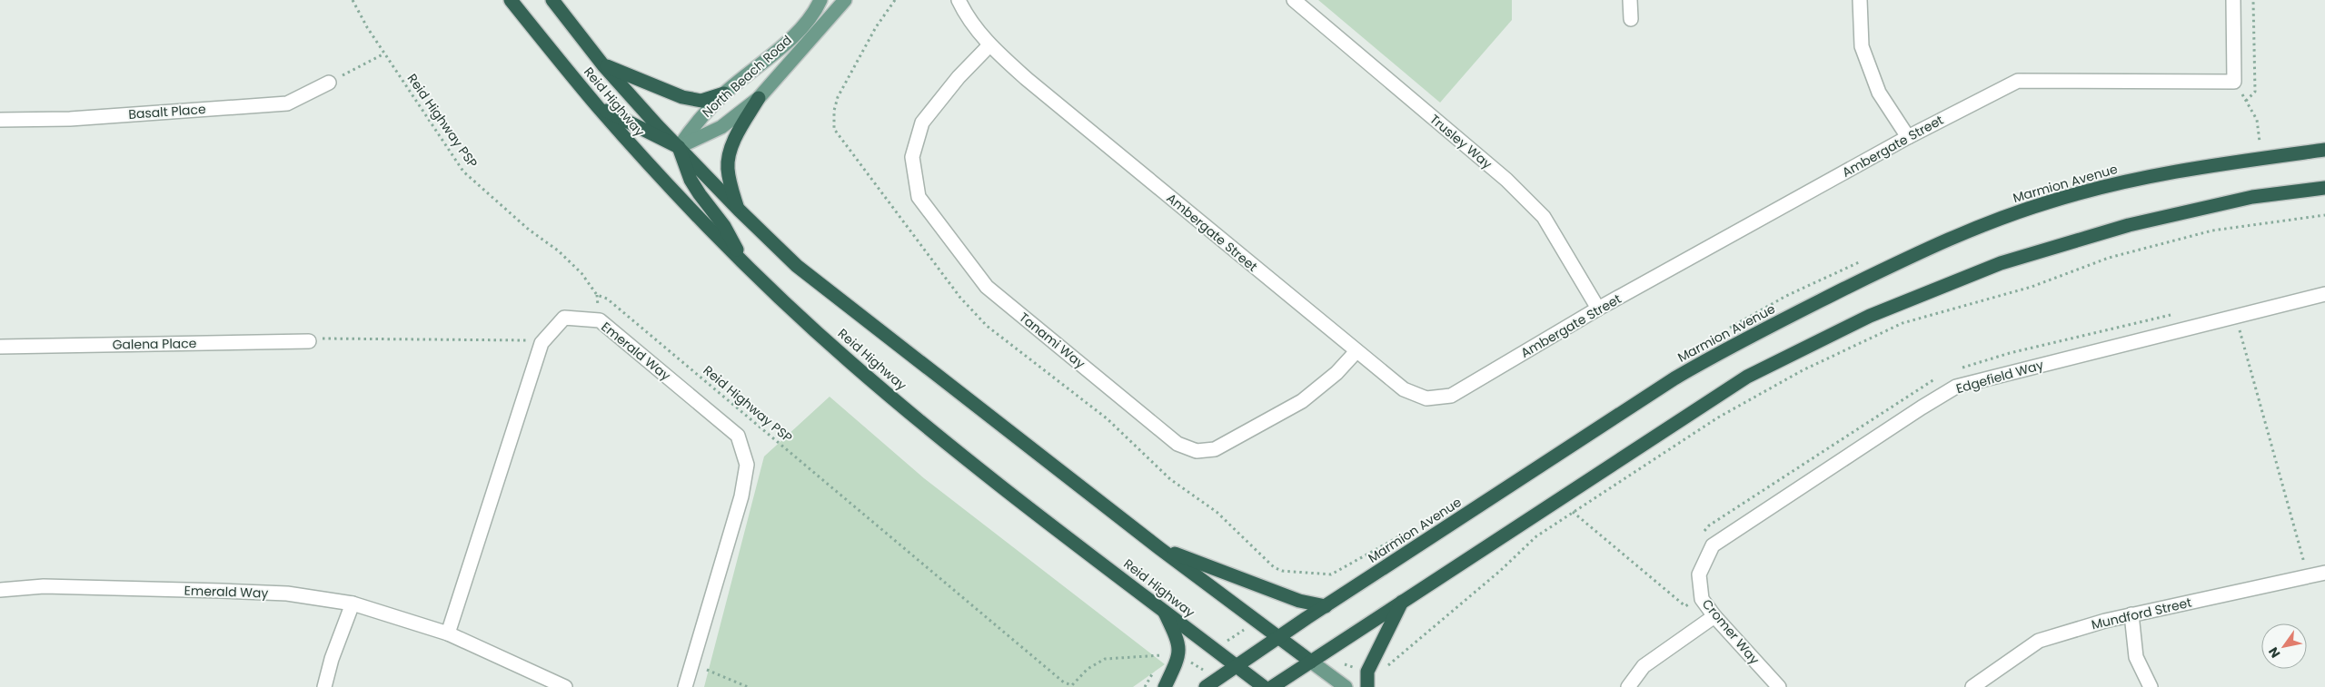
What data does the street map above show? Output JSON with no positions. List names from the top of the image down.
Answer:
{
  "streets": {
    "highway": ["Reid Highway", "Marmion Avenue"],
    "main road": ["North Beach Road"],
    "street": [
      "Basalt Place",
      "Trusley Way",
      "Ambergate Street",
      "Tanami Way",
      "Galena Place",
      "Emerald Way",
      "Edgefield Way",
      "Mundford Street",
      "Cromer Way"
    ],
    "path": ["Reid Highway PSP"]
  },
  "crossings": [
    ["North Beach Road", "Reid Highway"],
    ["Reid Highway", "Marmion Avenue"],
    ["Trusley Way", "Ambergate Street"],
    ["Ambergate Street", "Tanami Way"],
    ["Edgefield Way", "Cromer Way"]
  ],
  "north": "bottom left"
}
